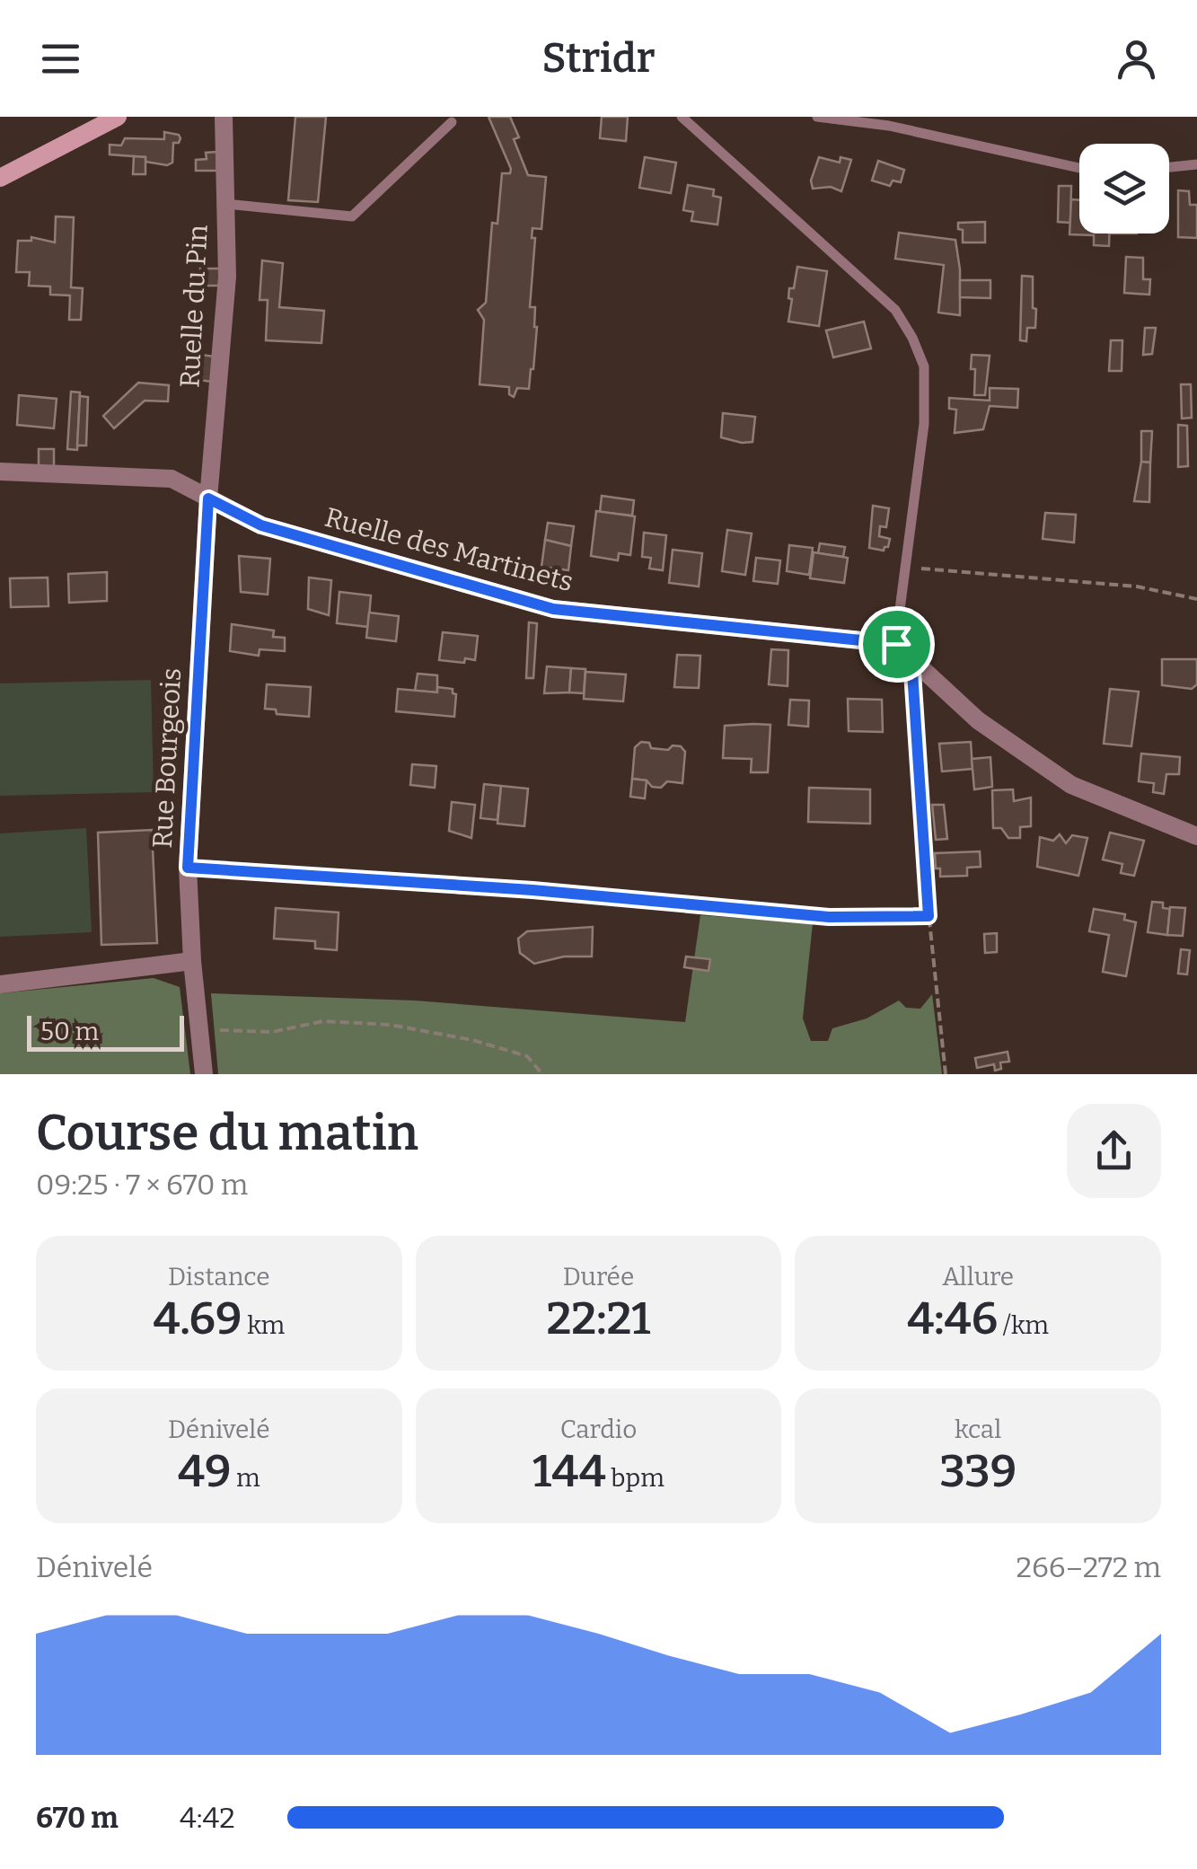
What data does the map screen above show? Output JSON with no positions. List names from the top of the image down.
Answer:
{
  "streets": {
    "street": ["Ruelle du Pin", "Ruelle des Martinets", "Rue Bourgeois"]
  },
  "crossings": [
    ["Ruelle du Pin", "Ruelle des Martinets"],
    ["Ruelle du Pin", "Rue Bourgeois"],
    ["Ruelle des Martinets", "Rue Bourgeois"]
  ],
  "scale_bar": "50 m",
  "page": {
    "header": "Stridr",
    "scale": "50 m",
    "heading": ["Course du matin", "09:25 · 7 × 670 m"],
    "stats": [
      ["Distance", "4.69 km"],
      ["Durée", "22:21"],
      ["Allure", "4:46 /km"],
      ["Dénivelé", "49 m"],
      ["Cardio", "144 bpm"],
      ["kcal", "339"]
    ],
    "chart": ["Dénivelé", "266–272 m"],
    "list": [
      {
        "name": "670 m",
        "note": "4:42"
      }
    ]
  }
}
